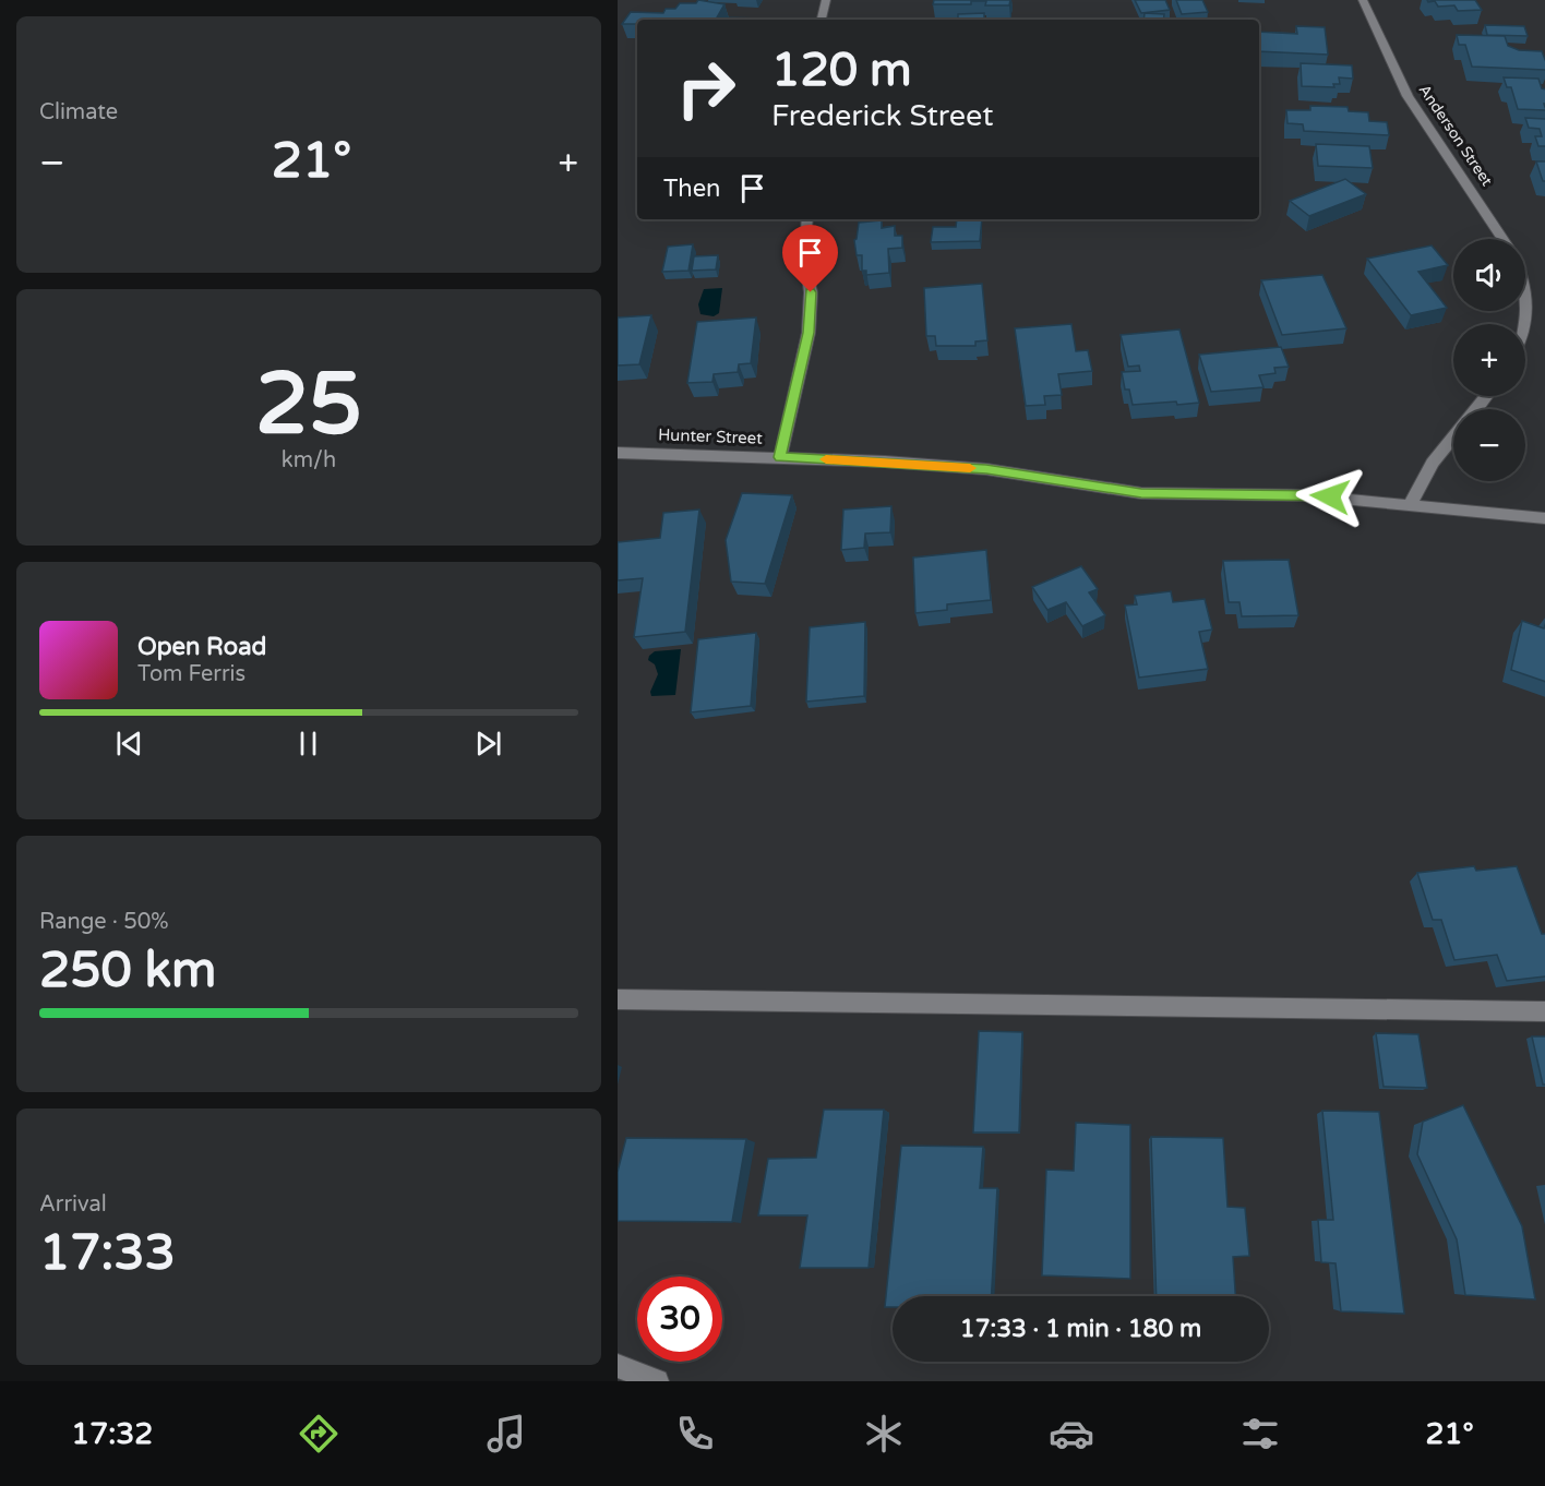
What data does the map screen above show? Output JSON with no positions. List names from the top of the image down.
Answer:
{
  "streets": {
    "street": ["Anderson Street", "Hunter Street"]
  },
  "page": {
    "tile": [
      "Climate",
      ["25", "km/h"],
      ["Range · 50%", "250 km"],
      ["Arrival", "17:33"]
    ],
    "turn": ["120 m", "Frederick Street"],
    "heat": ["−", "21°", "+"],
    "then": "Then",
    "map_buttons": ["+", "−"],
    "song": ["Open Road", "Tom Ferris"],
    "limit": "30",
    "trip": "17:33 · 1 min · 180 m",
    "tabs": ["17:32", "21°"]
  }
}
